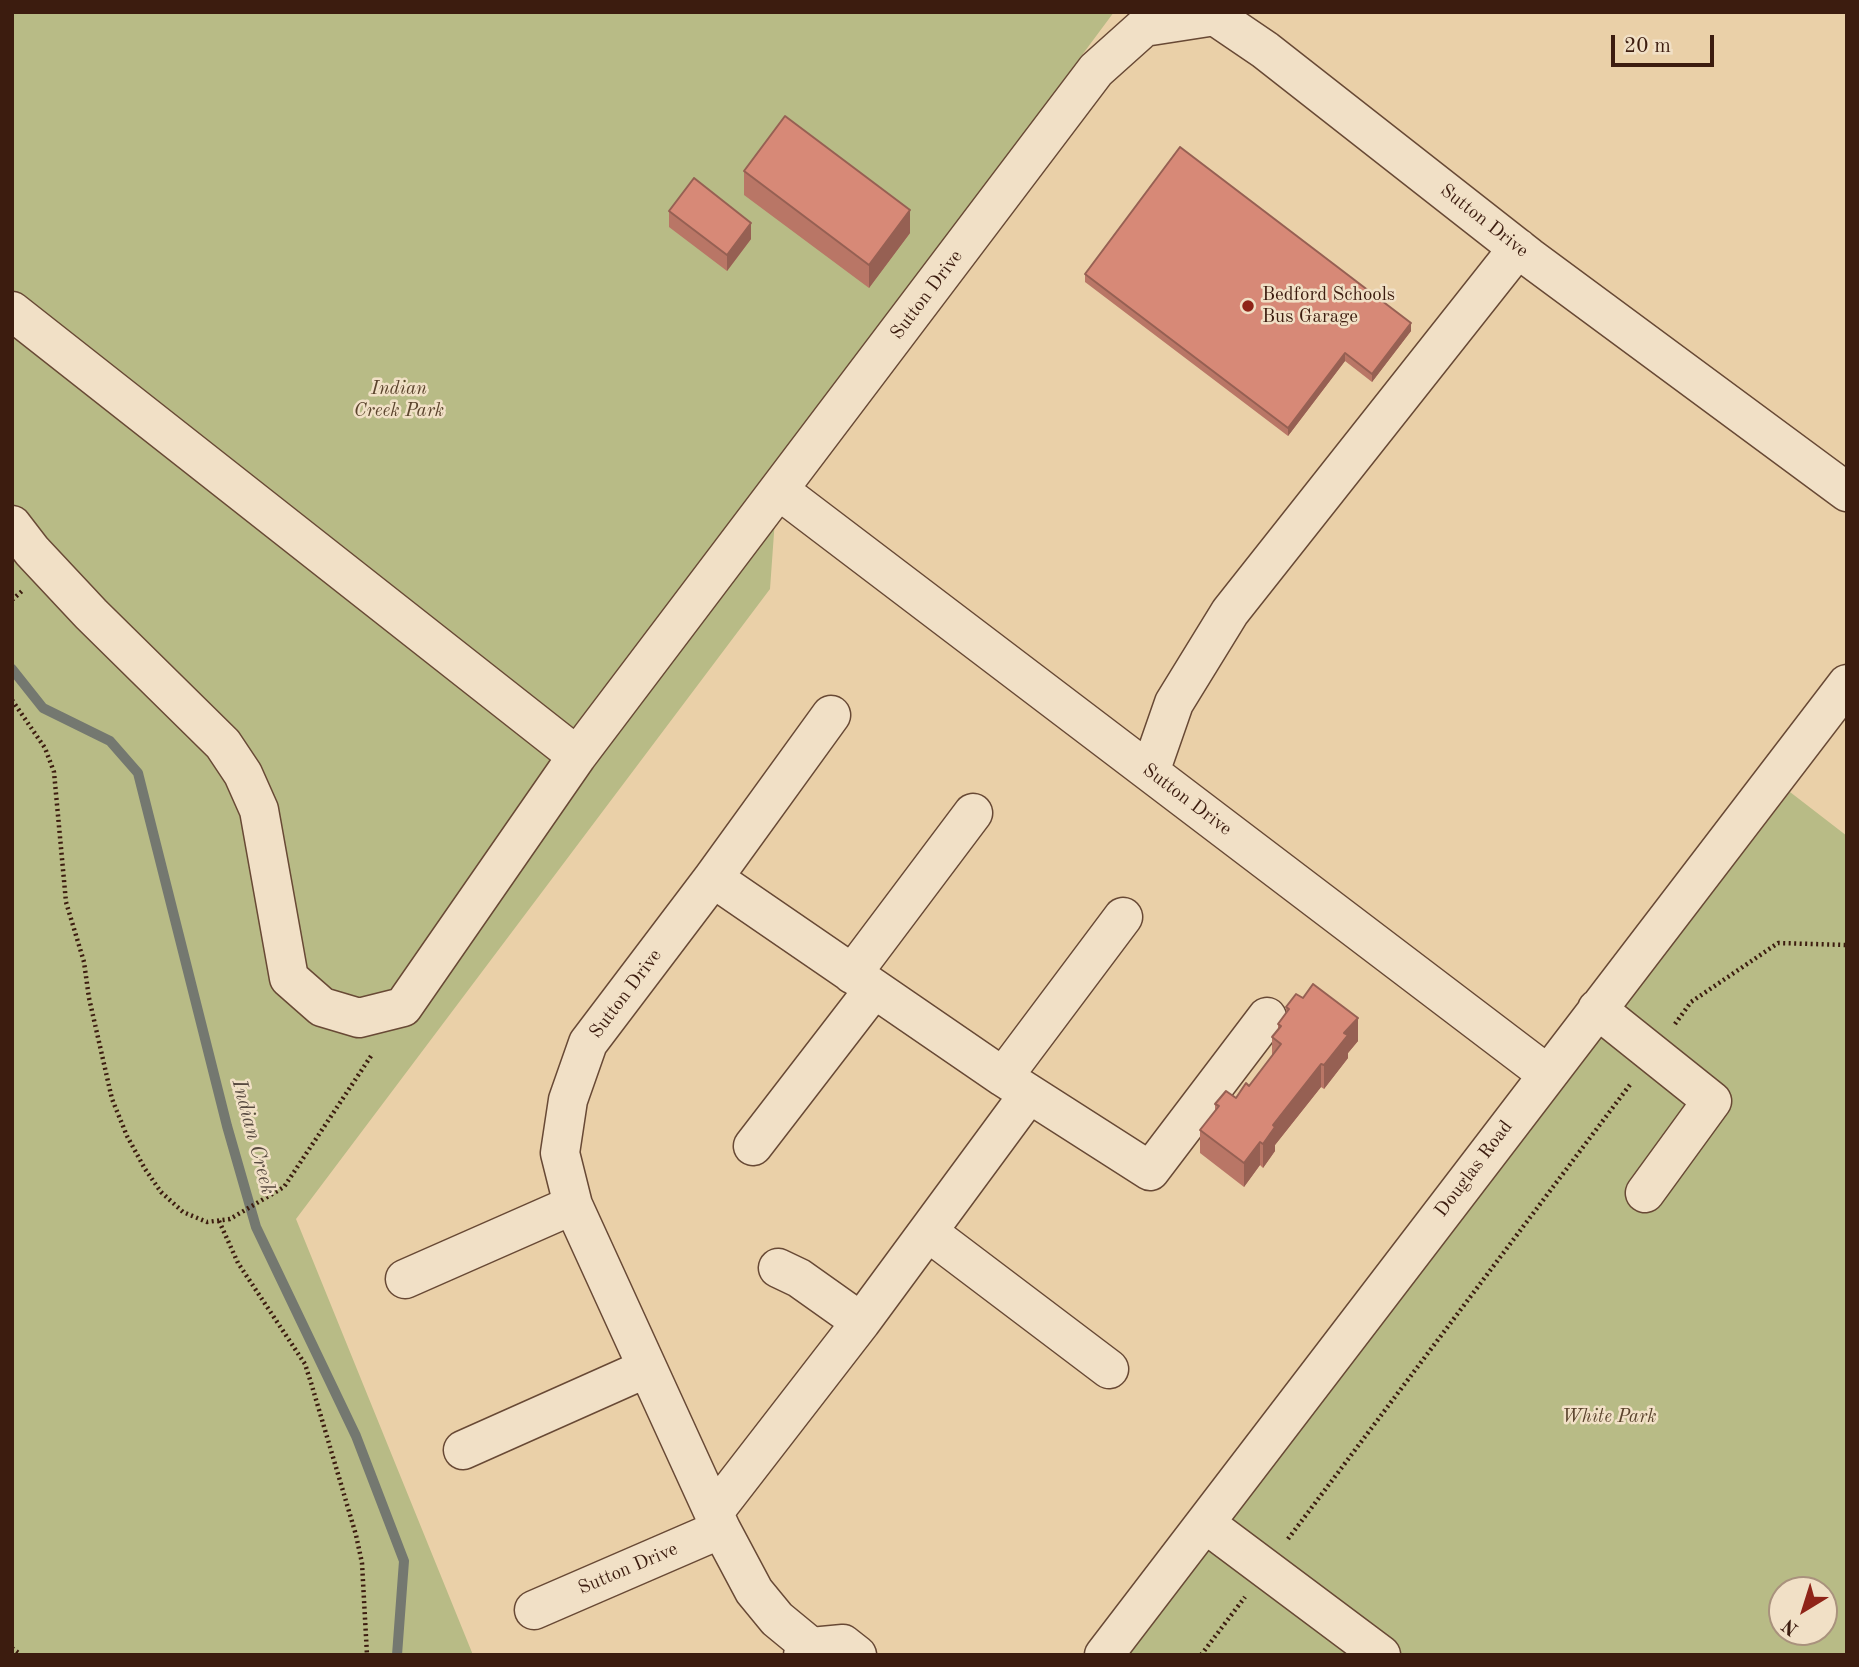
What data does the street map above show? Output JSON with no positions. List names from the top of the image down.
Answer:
{
  "streets": {
    "street": ["Sutton Drive", "Douglas Road"]
  },
  "crossings": [
    ["Sutton Drive", "Douglas Road"]
  ],
  "water": ["Indian Creek"],
  "parks": ["Indian Creek Park", "White Park"],
  "places": ["Bedford Schools Bus Garage"],
  "scale_bar": "20 m",
  "north": "bottom left"
}
